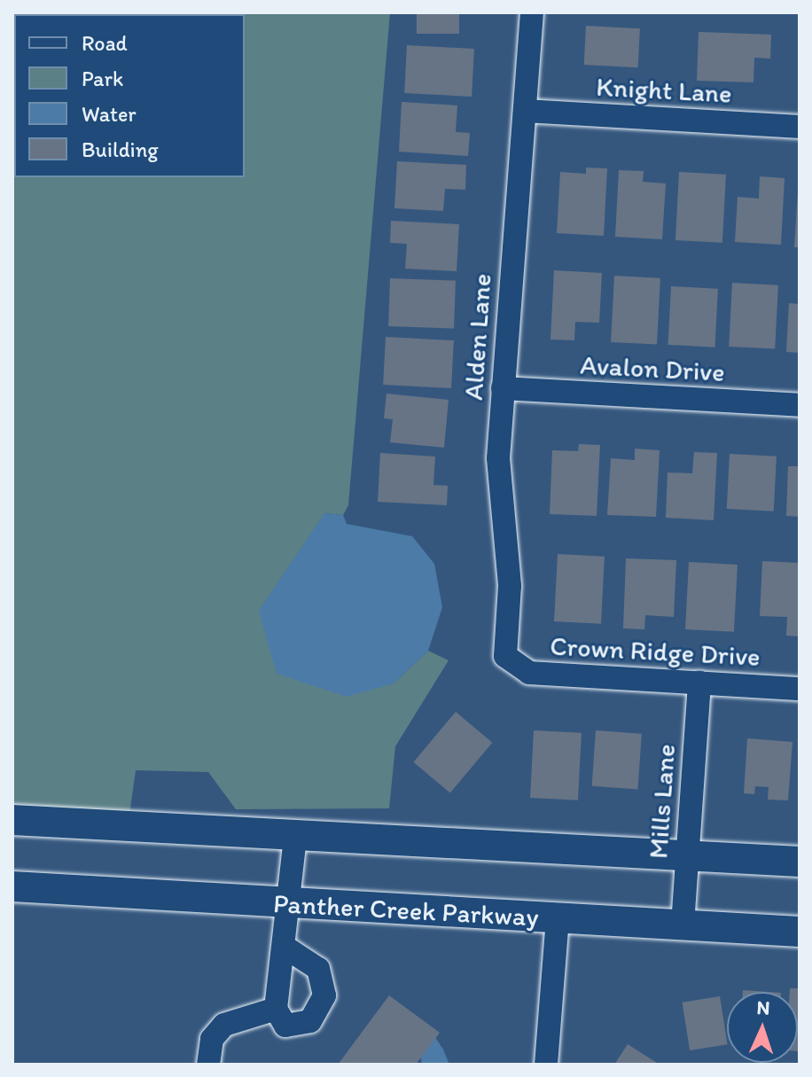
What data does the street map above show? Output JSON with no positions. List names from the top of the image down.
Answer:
{
  "streets": {
    "main road": ["Panther Creek Parkway"],
    "street": [
      "Knight Lane",
      "Alden Lane",
      "Avalon Drive",
      "Crown Ridge Drive",
      "Mills Lane"
    ]
  },
  "crossings": [
    ["Knight Lane", "Alden Lane"],
    ["Alden Lane", "Avalon Drive"],
    ["Alden Lane", "Crown Ridge Drive"],
    ["Crown Ridge Drive", "Mills Lane"],
    ["Mills Lane", "Panther Creek Parkway"]
  ],
  "legend": [
    "Road",
    "Park",
    "Water",
    "Building"
  ],
  "north": "top"
}
